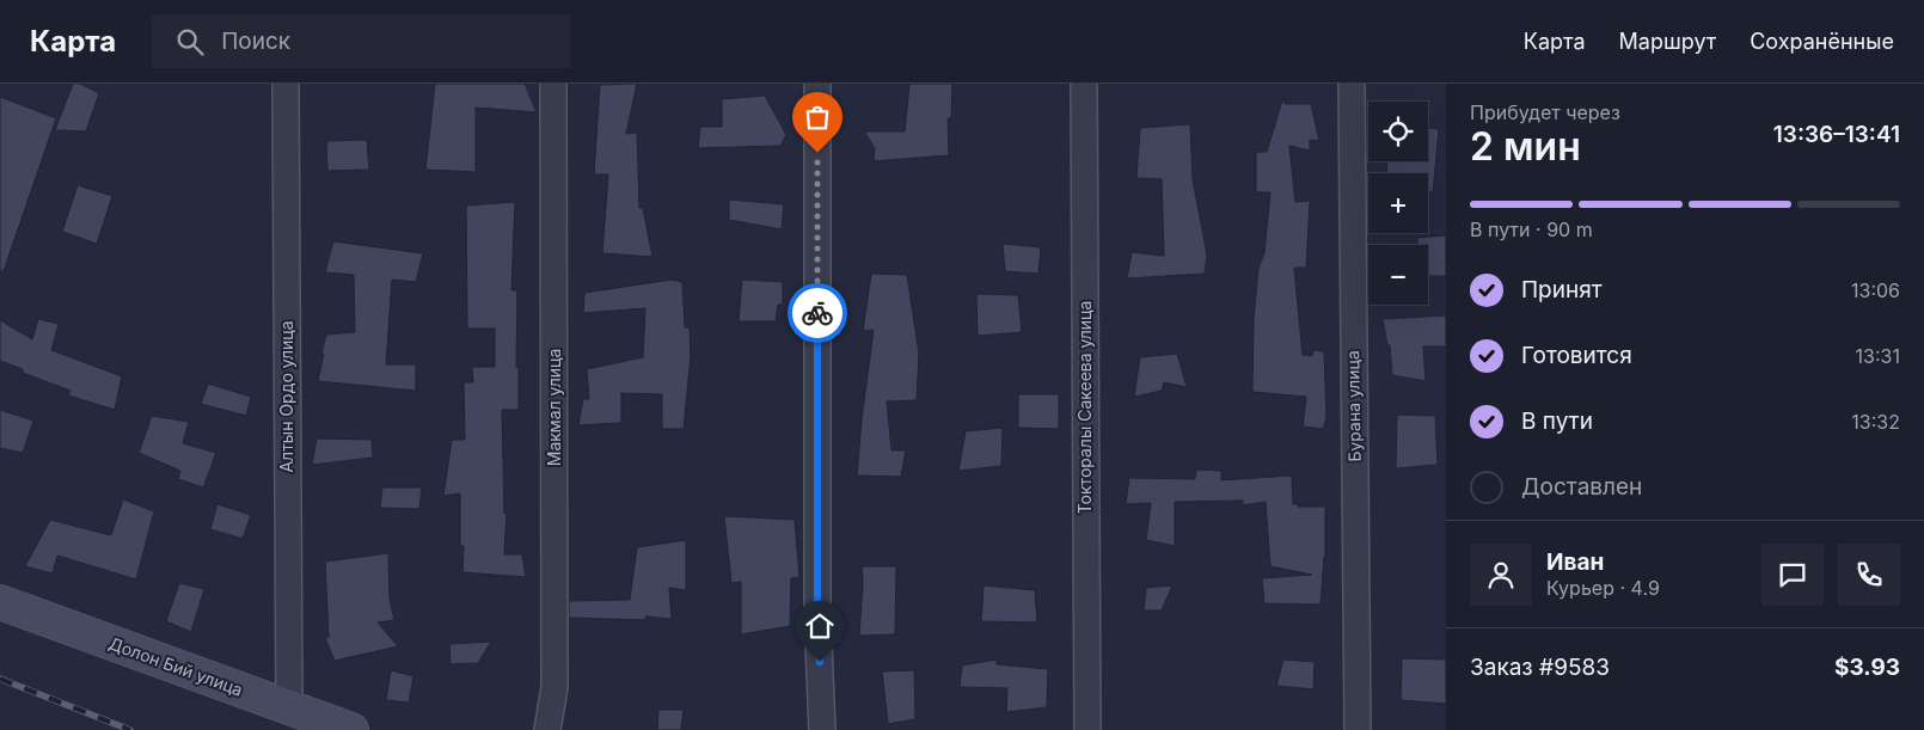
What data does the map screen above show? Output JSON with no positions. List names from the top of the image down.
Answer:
{
  "streets": {
    "street": [
      "Алтын Ордо улица",
      "Бурана улица",
      "Макмал улица",
      "Токторалы Сакеева улица",
      "Долон Бий улица"
    ]
  },
  "crossings": [
    ["Алтын Ордо улица", "Долон Бий улица"]
  ],
  "page": {
    "header": "Карта",
    "search": "Поиск",
    "nav": ["Карта", "Маршрут", "Сохранённые"],
    "heading": ["2 мин", "Прибудет через", "13:36–13:41"],
    "panel": [
      "Иван",
      "Курьер · 4.9",
      "Заказ #9583",
      "$3.93"
    ],
    "map_buttons": ["+", "−"],
    "bar": "В пути · 90 m",
    "list": [
      ["Принят", "13:06"],
      ["Готовится", "13:31"],
      ["В пути", "13:32"],
      "Доставлен"
    ]
  }
}
